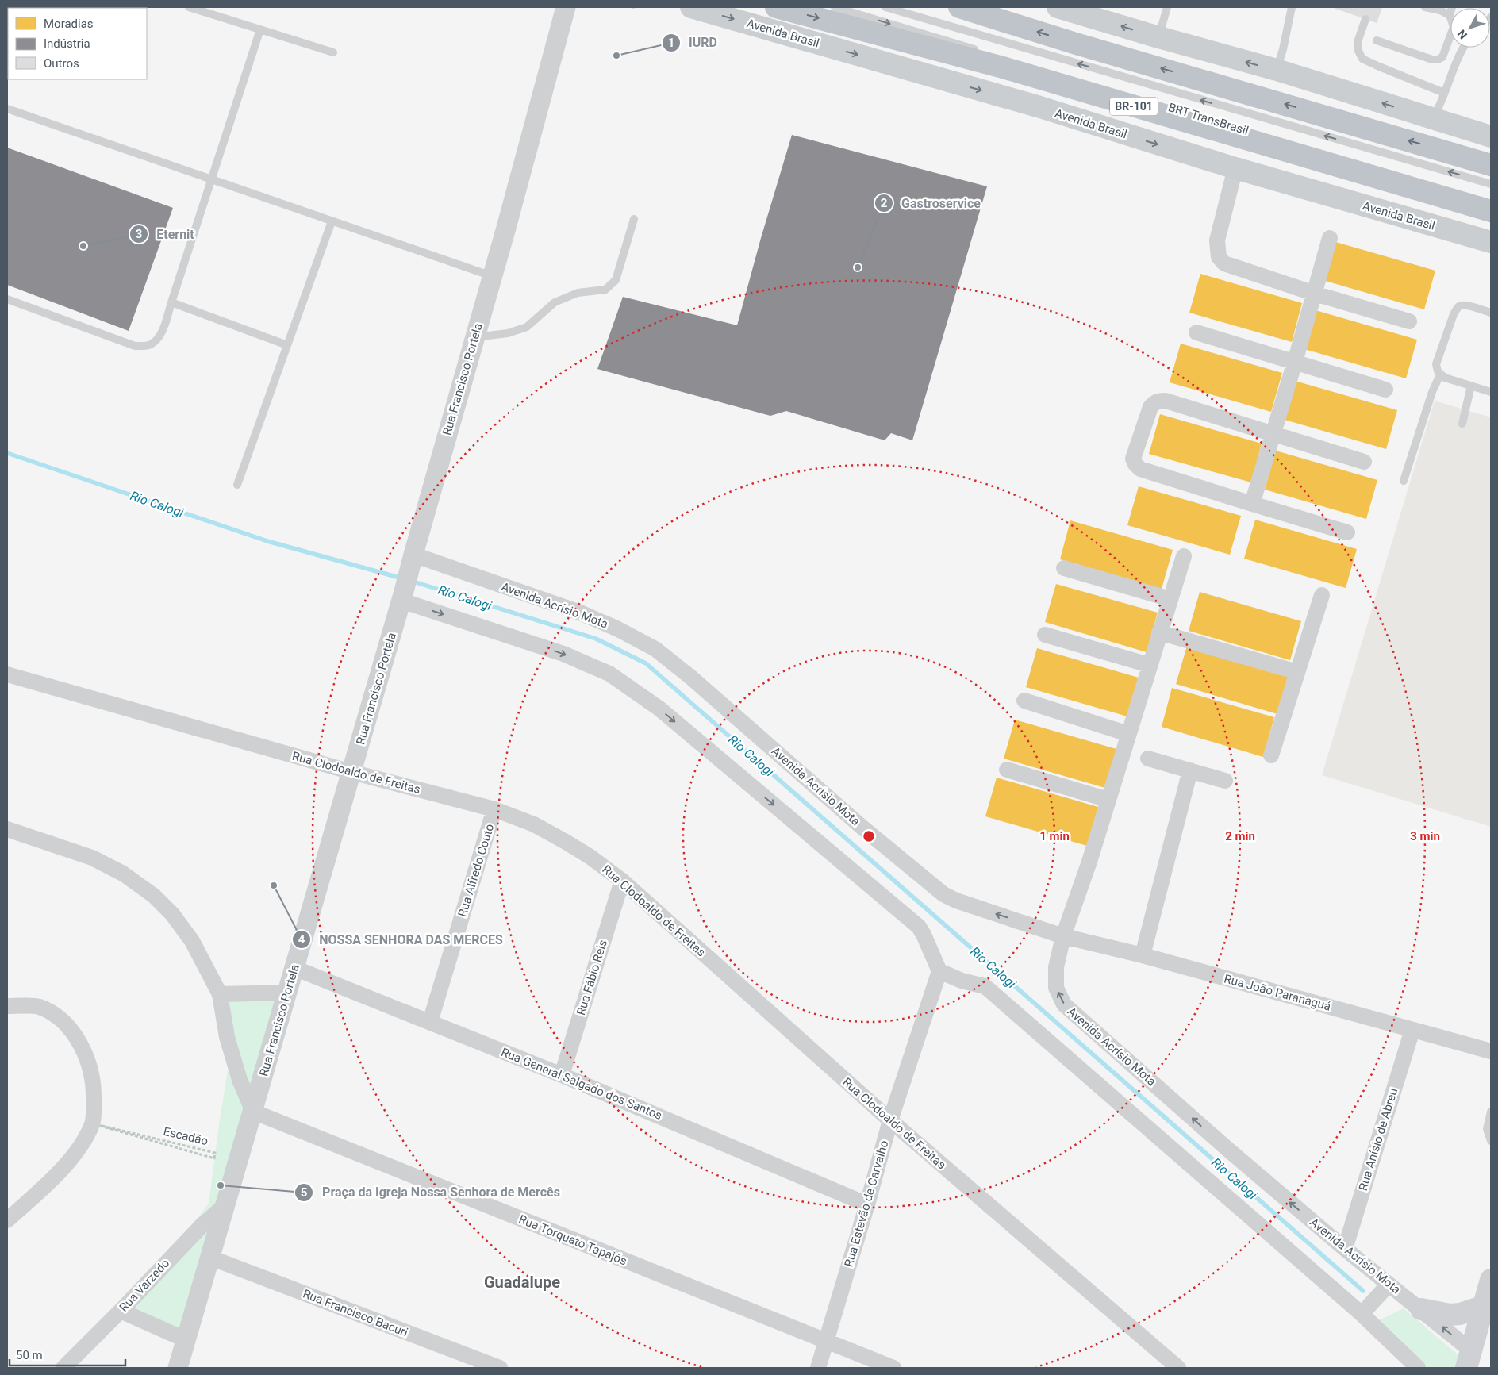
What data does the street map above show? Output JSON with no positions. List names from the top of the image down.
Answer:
{
  "streets": {
    "highway": ["Avenida Brasil", "BR-101"],
    "street": [
      "Rua Francisco Portela",
      "Avenida Acrísio Mota",
      "Rua Clodoaldo de Freitas",
      "Rua Alfredo Couto",
      "Rua Fábio Reis",
      "Rua João Paranaguá",
      "Rua General Salgado dos Santos",
      "Rua Anísio de Abreu",
      "Rua Estevão de Carvalho",
      "Rua Torquato Tapajós",
      "Rua Varzedo",
      "Rua Francisco Bacuri"
    ],
    "lane": ["BRT TransBrasil"],
    "path": ["Escadão"]
  },
  "crossings": [
    ["Rua Francisco Portela", "Avenida Acrísio Mota"],
    ["Rua Francisco Portela", "Rua Clodoaldo de Freitas"],
    ["Rua Francisco Portela", "Rua General Salgado dos Santos"],
    ["Rua Francisco Portela", "Rua Torquato Tapajós"],
    ["Rua Francisco Portela", "Rua Varzedo"],
    ["Rua Francisco Portela", "Rua Francisco Bacuri"],
    ["Avenida Acrísio Mota", "Rua João Paranaguá"],
    ["Avenida Acrísio Mota", "Rua Anísio de Abreu"],
    ["Rua Clodoaldo de Freitas", "Rua Alfredo Couto"],
    ["Rua Clodoaldo de Freitas", "Rua Fábio Reis"],
    ["Rua Clodoaldo de Freitas", "Rua Estevão de Carvalho"],
    ["Rua Alfredo Couto", "Rua General Salgado dos Santos"],
    ["Rua Fábio Reis", "Rua General Salgado dos Santos"],
    ["Rua João Paranaguá", "Rua Anísio de Abreu"],
    ["Rua General Salgado dos Santos", "Rua Estevão de Carvalho"],
    ["Rua Estevão de Carvalho", "Rua Torquato Tapajós"]
  ],
  "districts": ["Guadalupe"],
  "water": ["Rio Calogi"],
  "places": [
    "IURD",
    "Eternit",
    "Gastroservice",
    "NOSSA SENHORA DAS MERCES",
    "Praça da Igreja Nossa Senhora de Mercês"
  ],
  "legend": ["Moradias", "Indústria", "Outros"],
  "scale_bar": "50 m",
  "north": "bottom left",
  "rings": ["1 min", "2 min", "3 min"]
}
